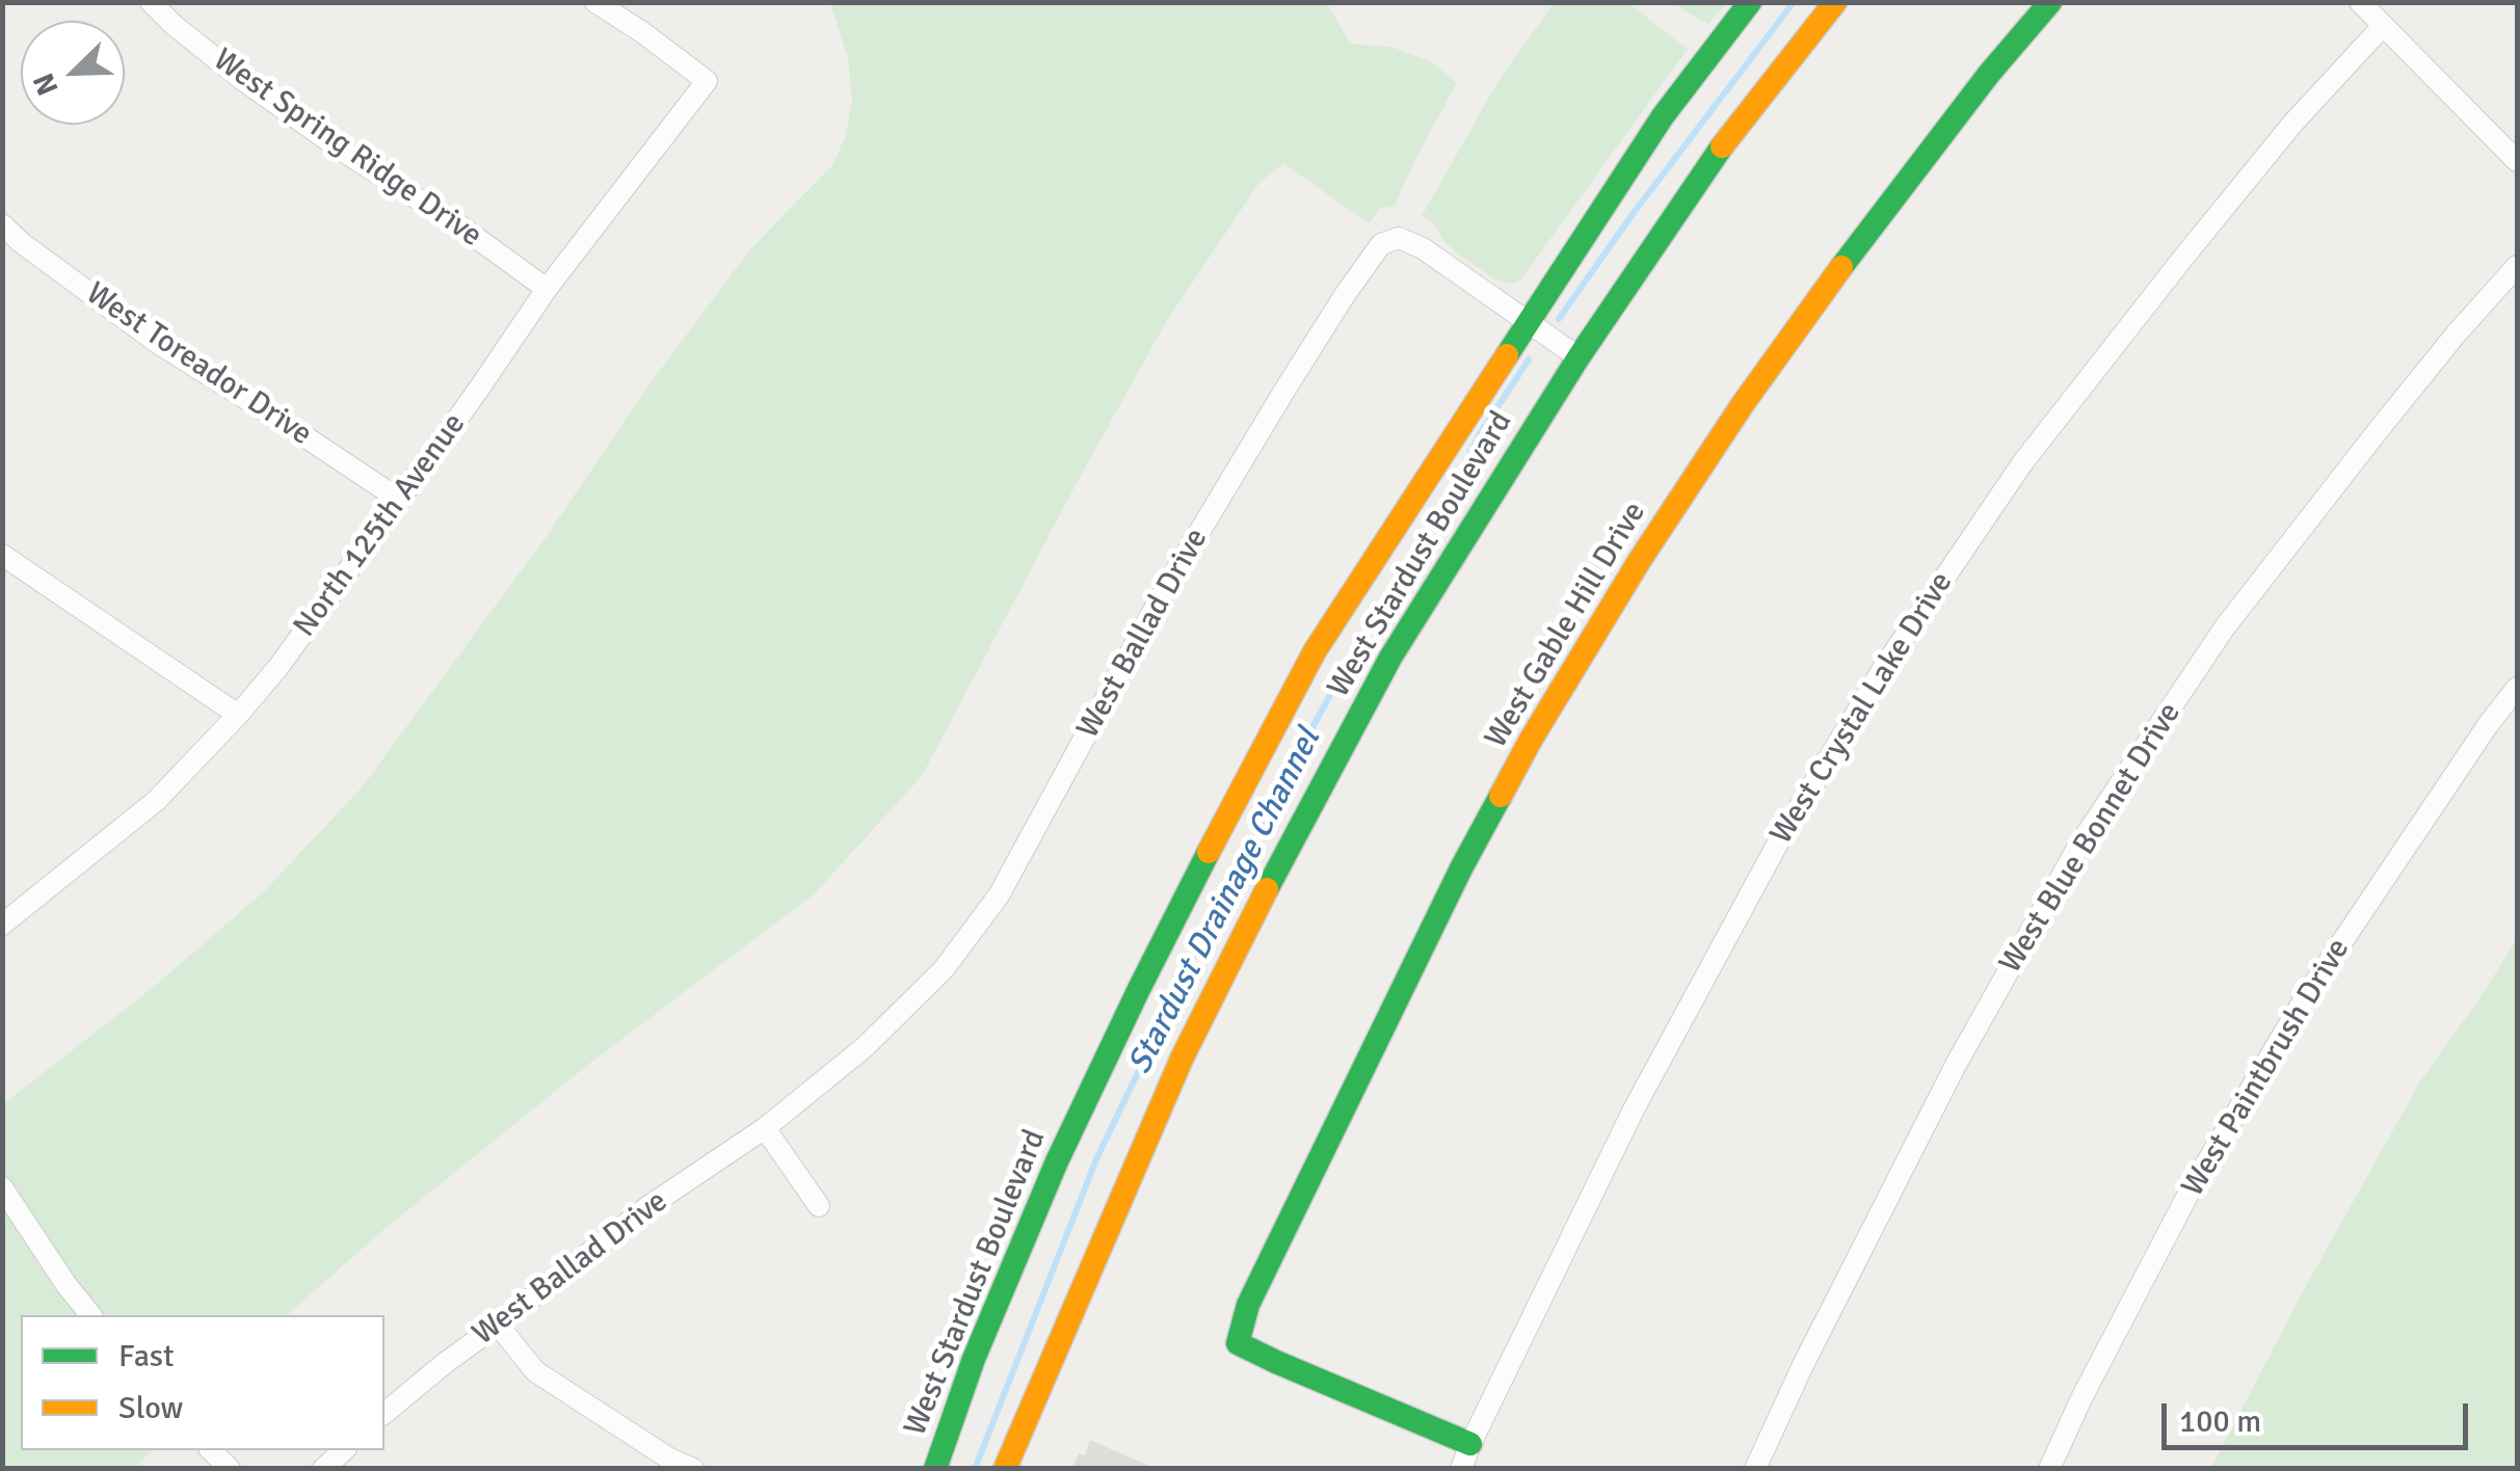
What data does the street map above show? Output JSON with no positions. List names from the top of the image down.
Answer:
{
  "streets": {
    "street": [
      "West Spring Ridge Drive",
      "West Toreador Drive",
      "North 125th Avenue",
      "West Stardust Boulevard",
      "West Gable Hill Drive",
      "West Ballad Drive",
      "West Crystal Lake Drive",
      "West Blue Bonnet Drive",
      "West Paintbrush Drive"
    ]
  },
  "crossings": [
    ["West Spring Ridge Drive", "North 125th Avenue"],
    ["West Toreador Drive", "North 125th Avenue"],
    ["West Stardust Boulevard", "West Ballad Drive"],
    ["West Gable Hill Drive", "West Crystal Lake Drive"]
  ],
  "water": ["Stardust Drainage Channel"],
  "legend": ["Fast", "Slow"],
  "scale_bar": "100 m",
  "north": "bottom left"
}
